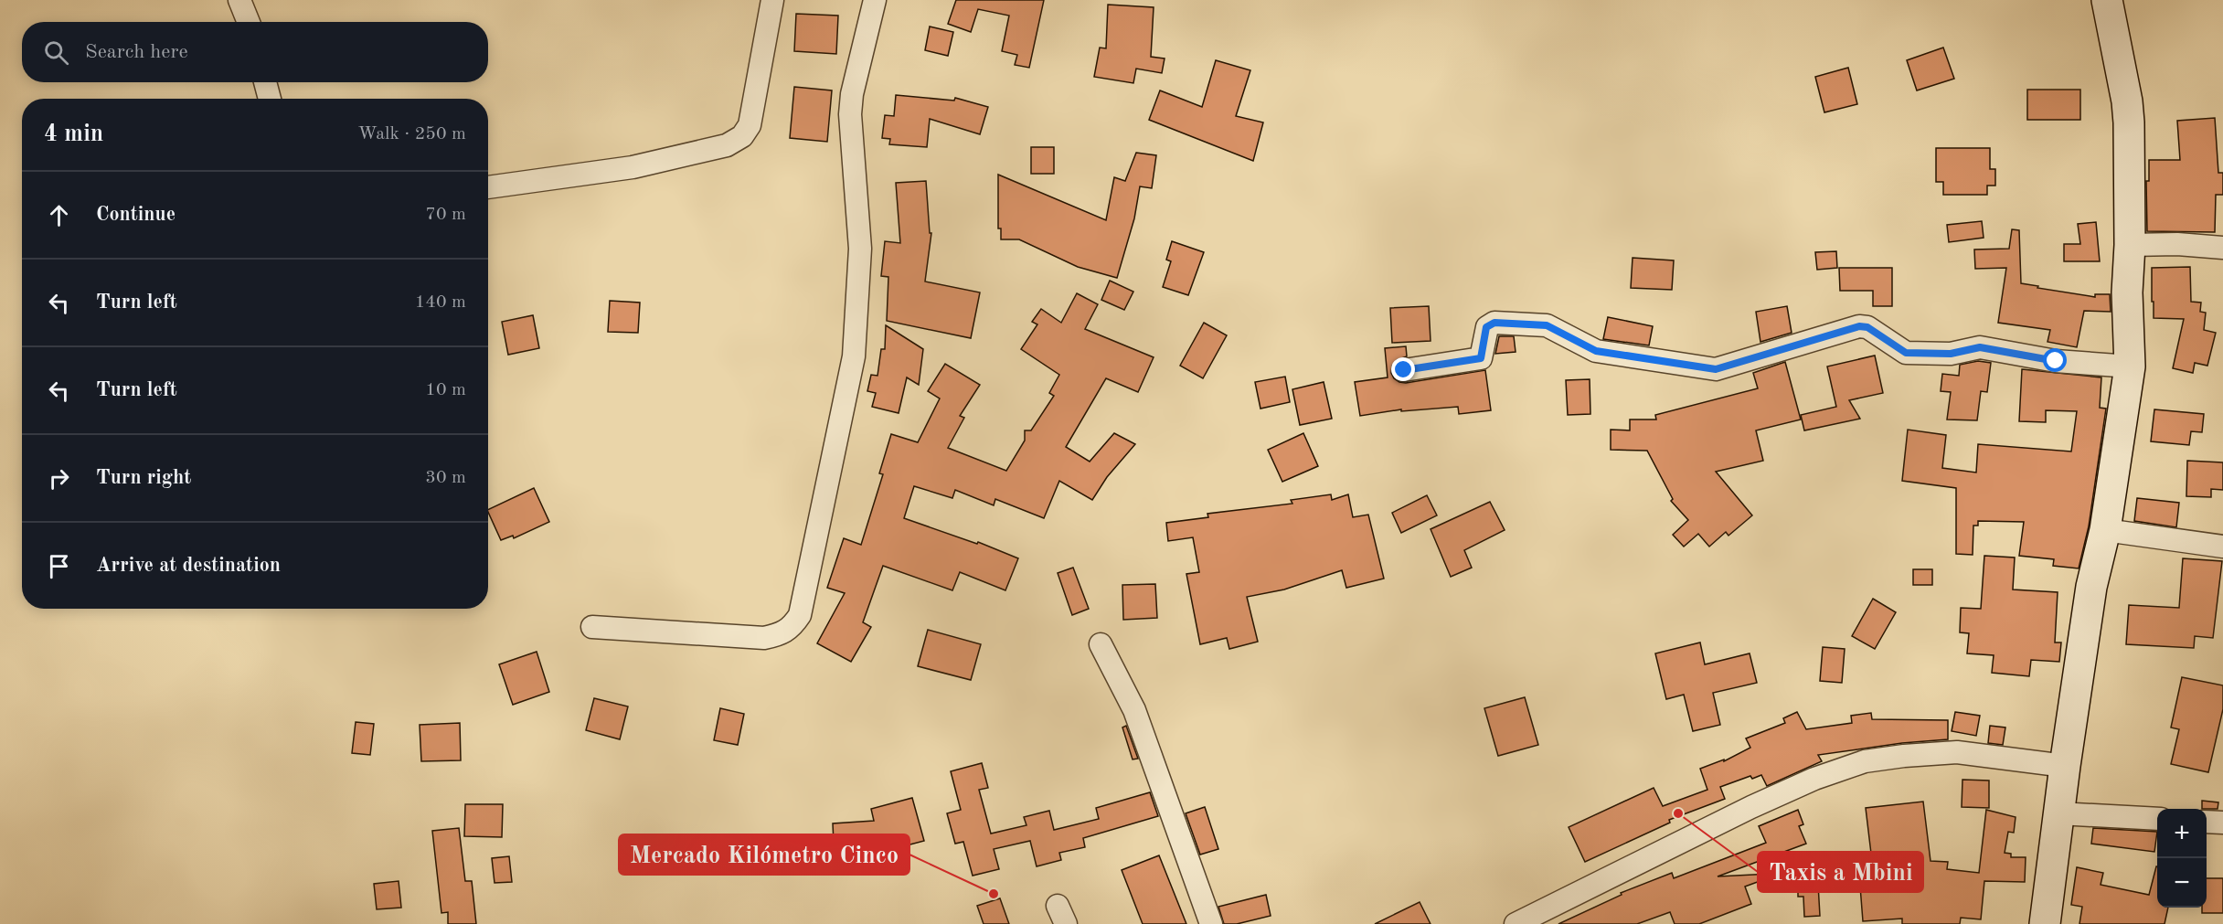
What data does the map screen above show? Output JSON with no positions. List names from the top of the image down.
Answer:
{
  "places": ["Taxis a Mbini", "Mercado Kilómetro Cinco"],
  "page": {
    "search": "Search here",
    "heading": ["4 min", "Walk · 250 m"],
    "list": [
      ["Continue", "70 m"],
      ["Turn left", "140 m"],
      ["Turn left", "10 m"],
      ["Turn right", "30 m"],
      "Arrive at destination"
    ],
    "map_buttons": ["+", "−"]
  }
}
